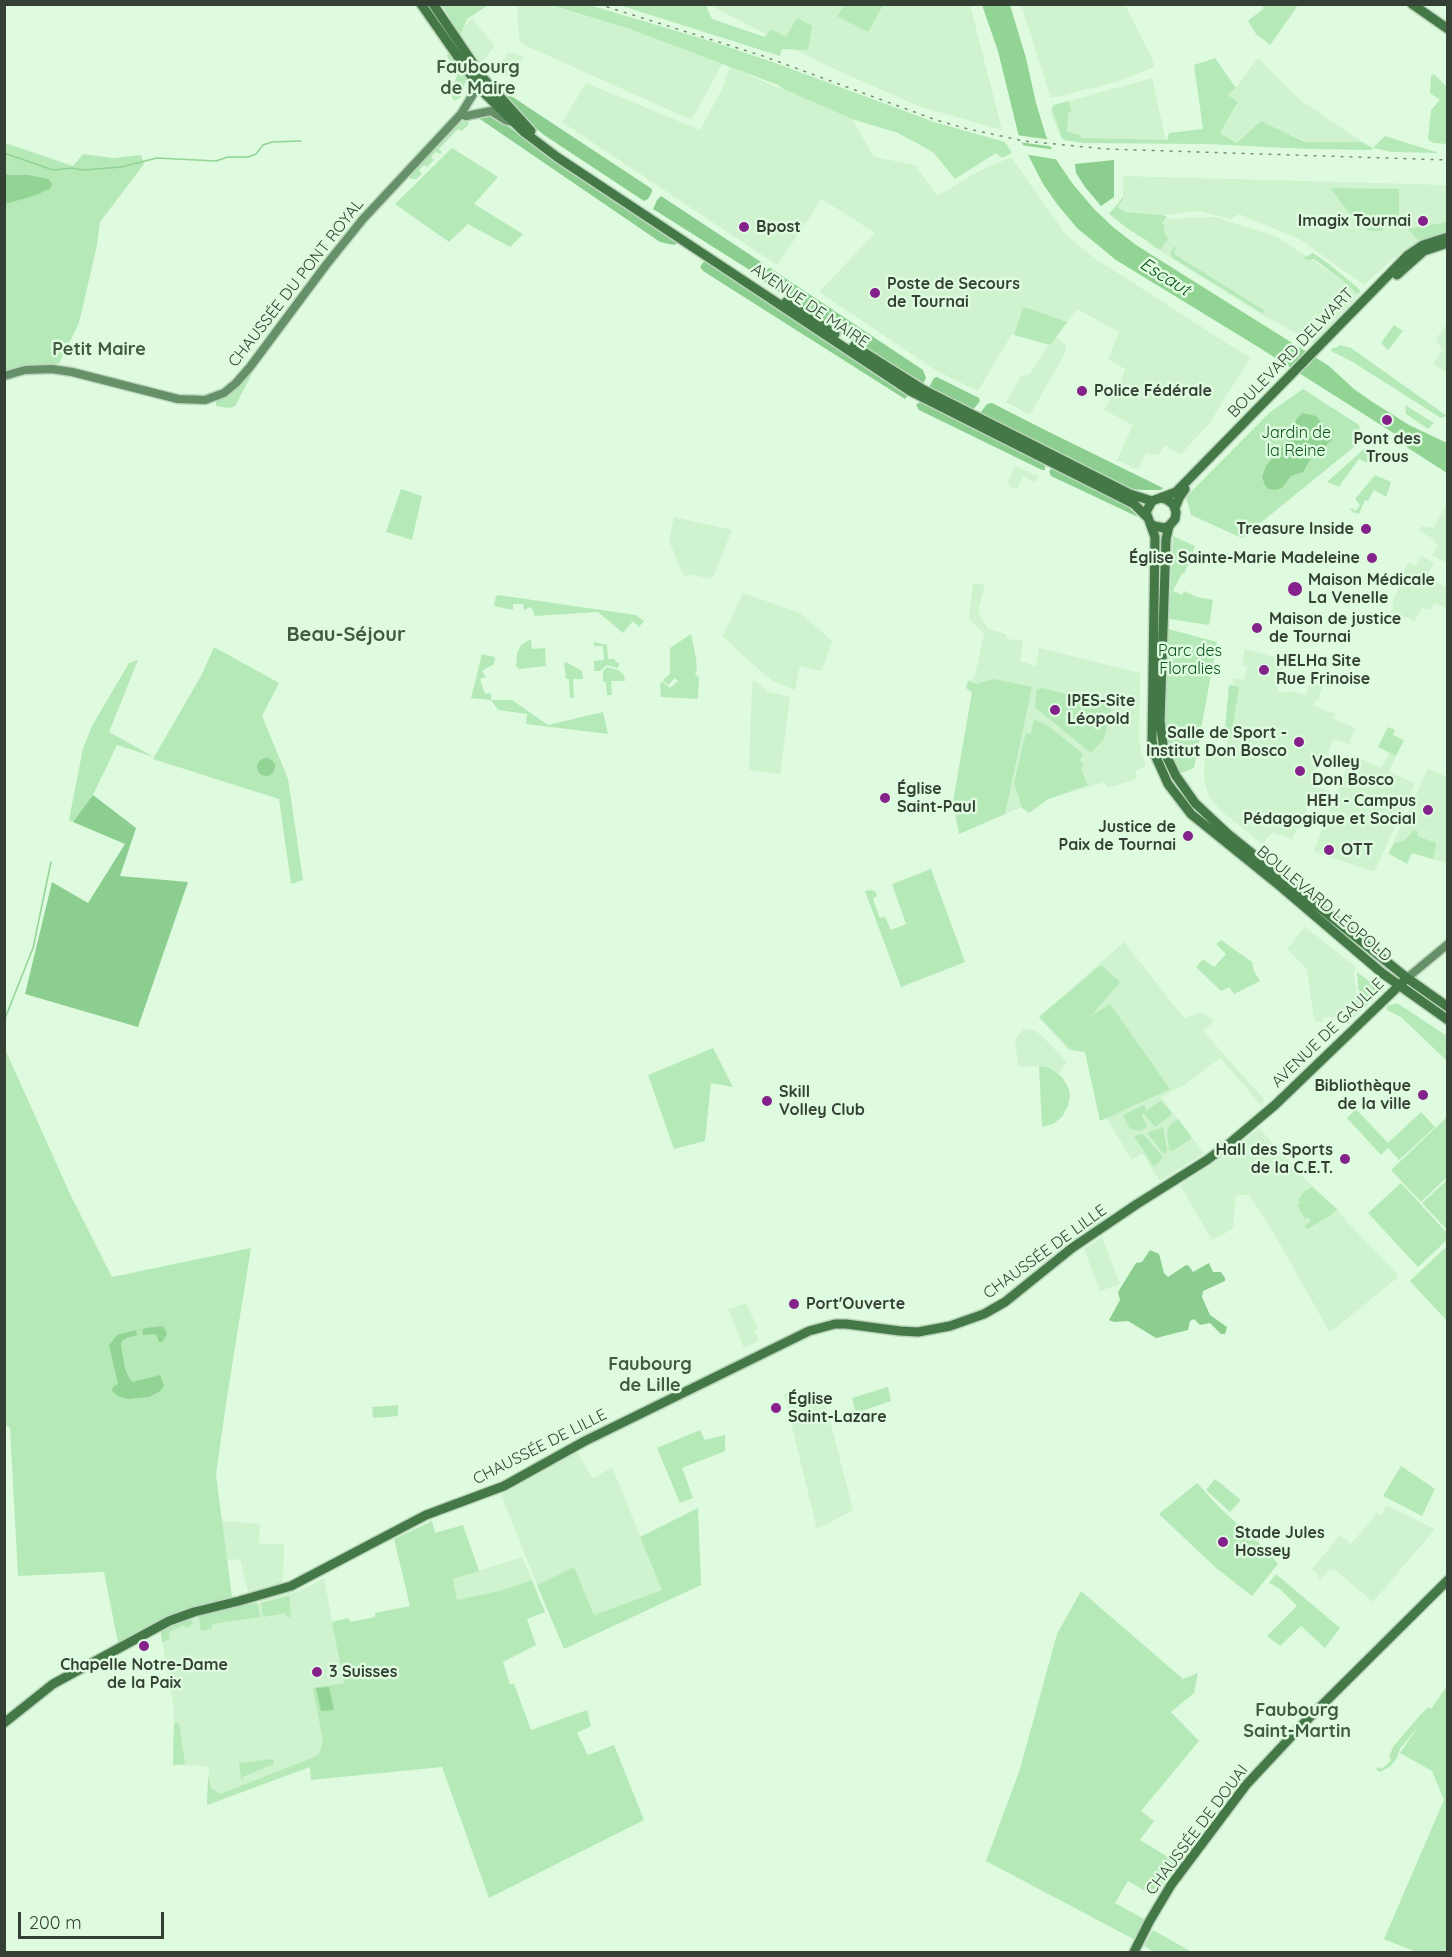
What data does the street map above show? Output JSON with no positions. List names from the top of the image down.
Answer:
{
  "streets": {
    "main road": [
      "CHAUSSÉE DU PONT ROYAL",
      "AVENUE DE MAIRE",
      "BOULEVARD DELWART",
      "BOULEVARD LÉOPOLD",
      "AVENUE DE GAULLE",
      "CHAUSSÉE DE LILLE",
      "CHAUSSÉE DE DOUAI"
    ]
  },
  "crossings": [
    ["CHAUSSÉE DU PONT ROYAL", "AVENUE DE MAIRE"],
    ["AVENUE DE MAIRE", "BOULEVARD DELWART"],
    ["AVENUE DE MAIRE", "BOULEVARD LÉOPOLD"],
    ["BOULEVARD DELWART", "BOULEVARD LÉOPOLD"],
    ["BOULEVARD LÉOPOLD", "AVENUE DE GAULLE"],
    ["AVENUE DE GAULLE", "CHAUSSÉE DE LILLE"]
  ],
  "districts": [
    "Faubourg de Maire",
    "Petit Maire",
    "Beau-Séjour",
    "Faubourg de Lille",
    "Faubourg Saint-Martin"
  ],
  "water": ["Escaut"],
  "parks": ["Jardin de la Reine", "Parc des Floralies"],
  "places": [
    "Imagix Tournai",
    "Bpost",
    "Poste de Secours de Tournai",
    "Police Fédérale",
    "Pont des Trous",
    "Treasure Inside",
    "Église Sainte-Marie Madeleine",
    "Maison Médicale La Venelle",
    "Maison de justice de Tournai",
    "HELHa Site Rue Frinoise",
    "IPES-Site Léopold",
    "Salle de Sport - Institut Don Bosco",
    "Volley Don Bosco",
    "Église Saint-Paul",
    "HEH - Campus Pédagogique et Social",
    "Justice de Paix de Tournai",
    "OTT",
    "Bibliothèque de la ville",
    "Skill Volley Club",
    "Hall des Sports de la C.E.T.",
    "Port'Ouverte",
    "Église Saint-Lazare",
    "Stade Jules Hossey",
    "Chapelle Notre-Dame de la Paix",
    "3 Suisses"
  ],
  "scale_bar": "200 m"
}
